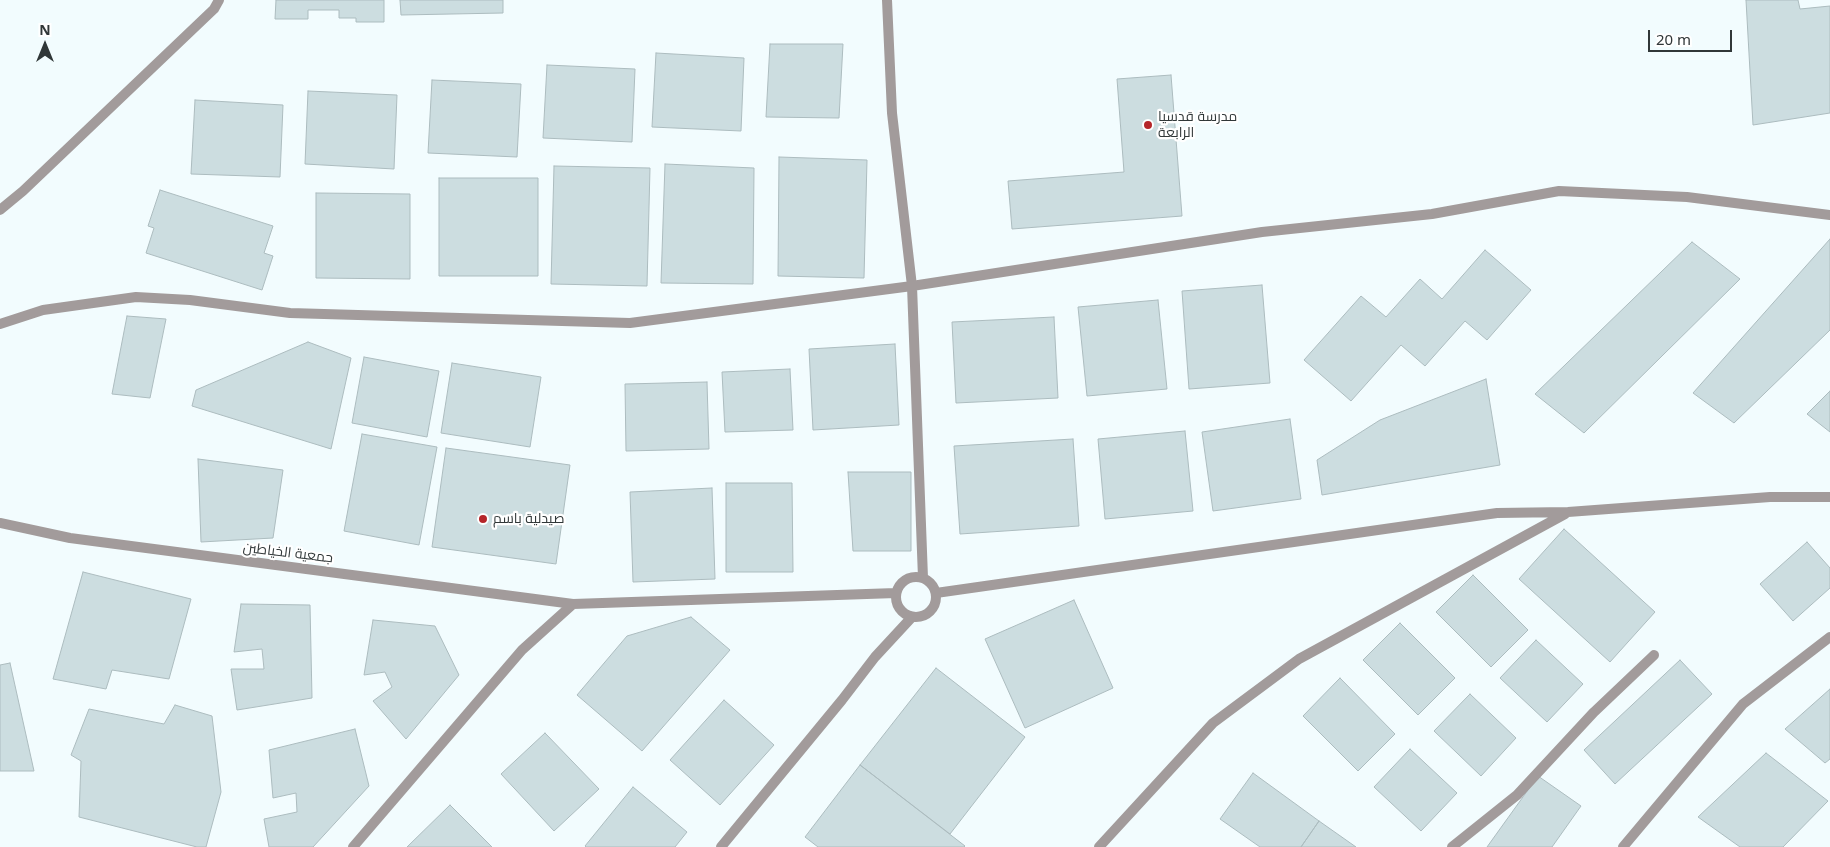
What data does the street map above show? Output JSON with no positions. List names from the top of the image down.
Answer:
{
  "streets": {
    "street": ["جمعية الخياطين"]
  },
  "places": ["مدرسة قدسيا الرابعة", "صيدلية باسم"],
  "scale_bar": "20 m",
  "north": "top"
}
